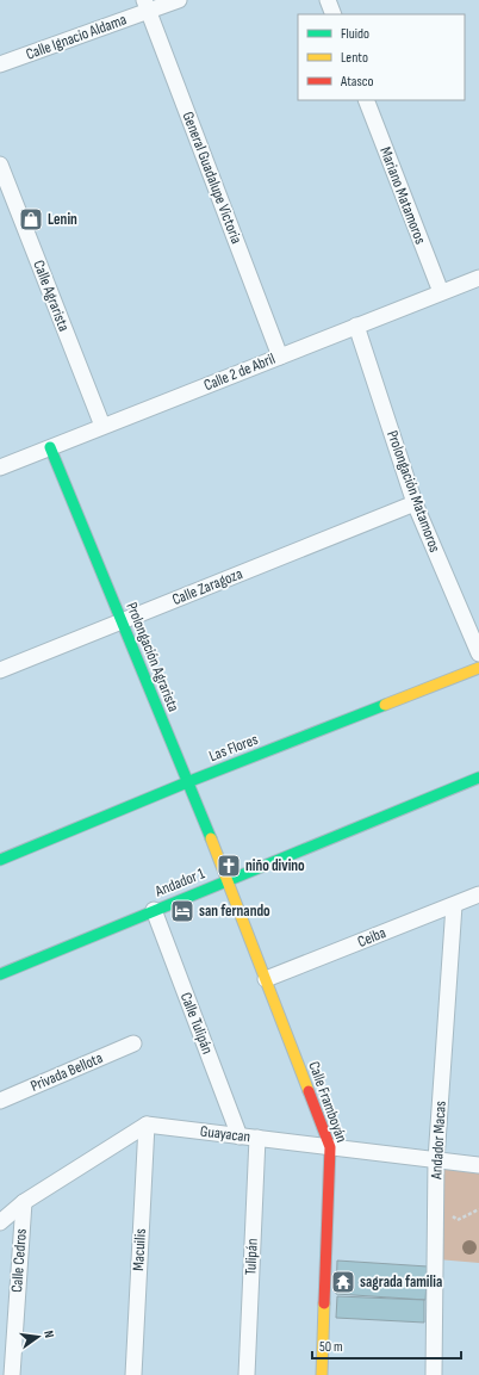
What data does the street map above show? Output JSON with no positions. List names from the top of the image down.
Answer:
{
  "streets": {
    "street": [
      "Calle Ignacio Aldama",
      "General Guadalupe Victoria",
      "Mariano Matamoros",
      "Calle Agrarista",
      "Calle 2 de Abril",
      "Prolongación Matamoros",
      "Calle Zaragoza",
      "Prolongación Agrarista",
      "Las Flores",
      "Andador 1",
      "Ceiba",
      "Calle Tulipán",
      "Privada Bellota",
      "Calle Framboyán",
      "Guayacan",
      "Andador Macas",
      "Macuilis",
      "Tulipán",
      "Calle Cedros"
    ]
  },
  "crossings": [
    ["Calle Ignacio Aldama", "General Guadalupe Victoria"],
    ["General Guadalupe Victoria", "Calle 2 de Abril"],
    ["Mariano Matamoros", "Calle 2 de Abril"],
    ["Calle Agrarista", "Calle 2 de Abril"],
    ["Calle 2 de Abril", "Prolongación Matamoros"],
    ["Calle 2 de Abril", "Prolongación Agrarista"],
    ["Prolongación Matamoros", "Calle Zaragoza"],
    ["Calle Zaragoza", "Prolongación Agrarista"],
    ["Prolongación Agrarista", "Las Flores"],
    ["Prolongación Agrarista", "Andador 1"],
    ["Prolongación Agrarista", "Calle Framboyán"],
    ["Andador 1", "Calle Tulipán"],
    ["Andador 1", "Calle Framboyán"],
    ["Ceiba", "Calle Framboyán"],
    ["Ceiba", "Andador Macas"],
    ["Calle Tulipán", "Guayacan"],
    ["Calle Framboyán", "Guayacan"],
    ["Guayacan", "Andador Macas"],
    ["Guayacan", "Macuilis"],
    ["Guayacan", "Tulipán"]
  ],
  "places": {
    "shop": ["Lenin"],
    "church": ["niño divino"],
    "hotel": ["san fernando"],
    "temple": ["sagrada familia"]
  },
  "legend": ["Fluido", "Lento", "Atasco"],
  "scale_bar": "50 m",
  "north": "right"
}
